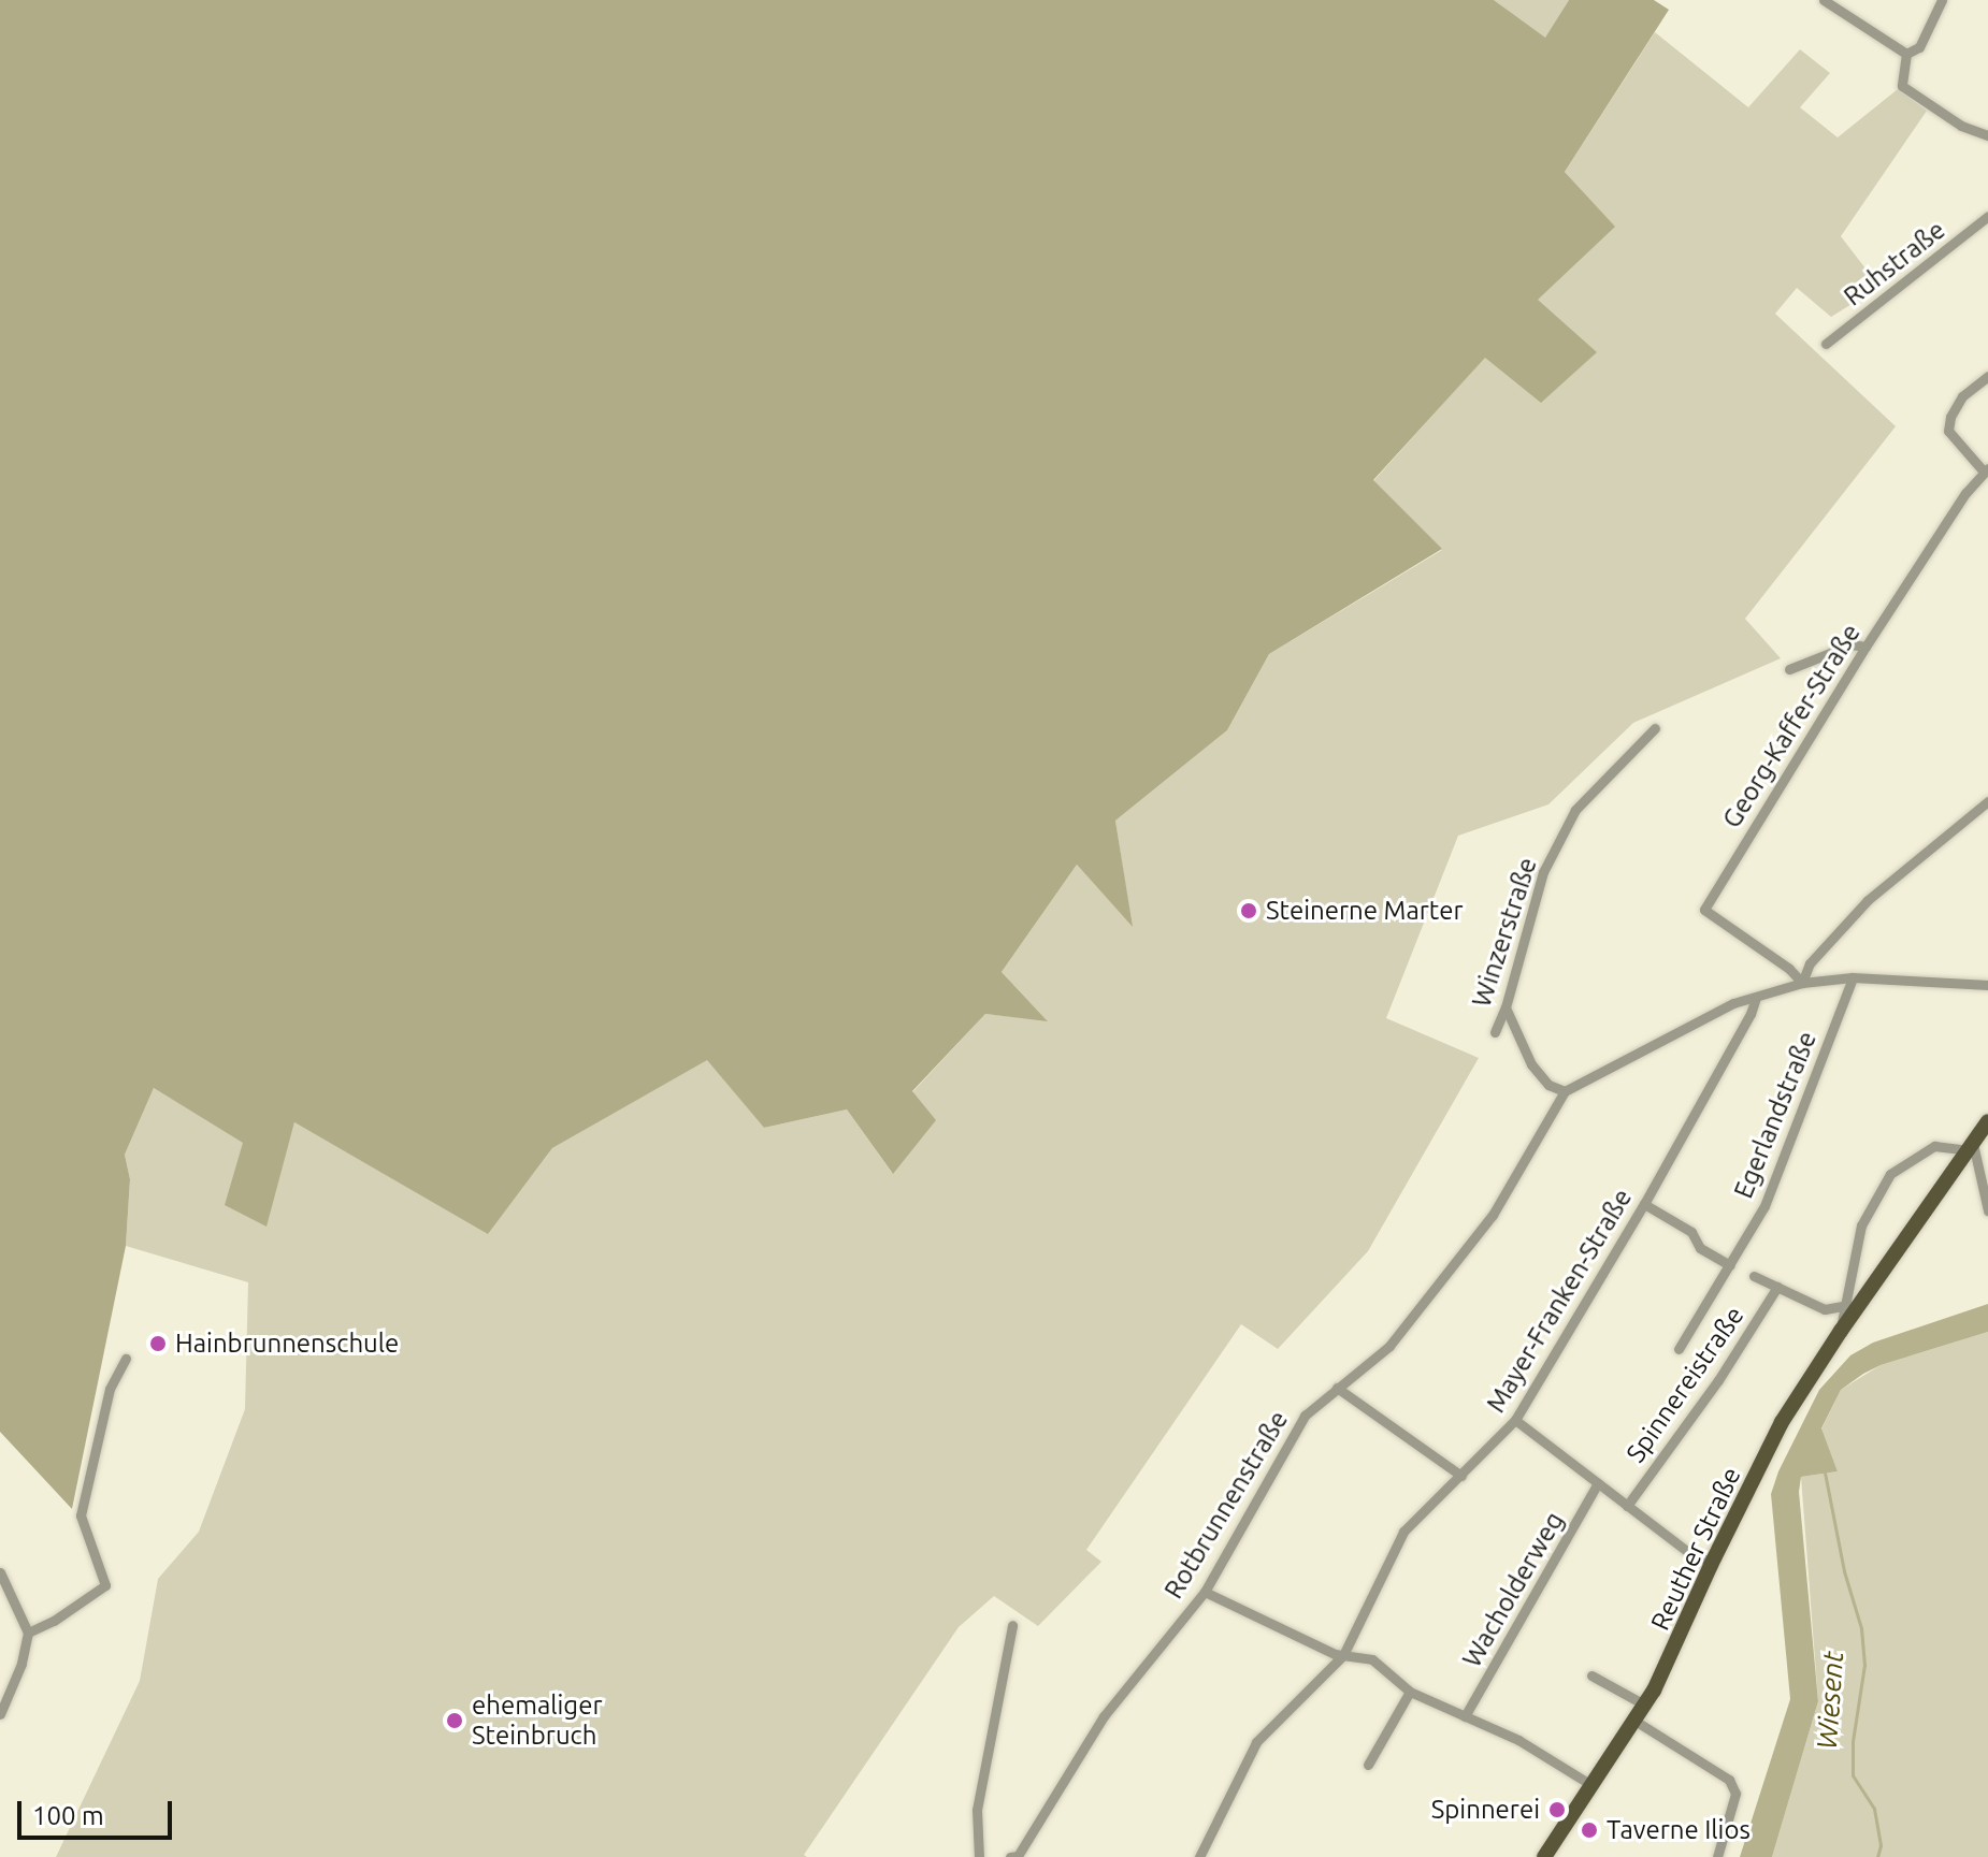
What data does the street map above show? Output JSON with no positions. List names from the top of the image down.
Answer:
{
  "streets": {
    "main road": ["Reuther Straße"],
    "street": [
      "Ruhstraße",
      "Georg-Kaffer-Straße",
      "Winzerstraße",
      "Egerlandstraße",
      "Mayer-Franken-Straße",
      "Spinnereistraße",
      "Rotbrunnenstraße",
      "Wacholderweg"
    ]
  },
  "crossings": [
    ["Spinnereistraße", "Reuther Straße"]
  ],
  "water": ["Wiesent"],
  "places": [
    "Steinerne Marter",
    "Hainbrunnenschule",
    "ehemaliger Steinbruch",
    "Spinnerei",
    "Taverne Ilios"
  ],
  "scale_bar": "100 m"
}
